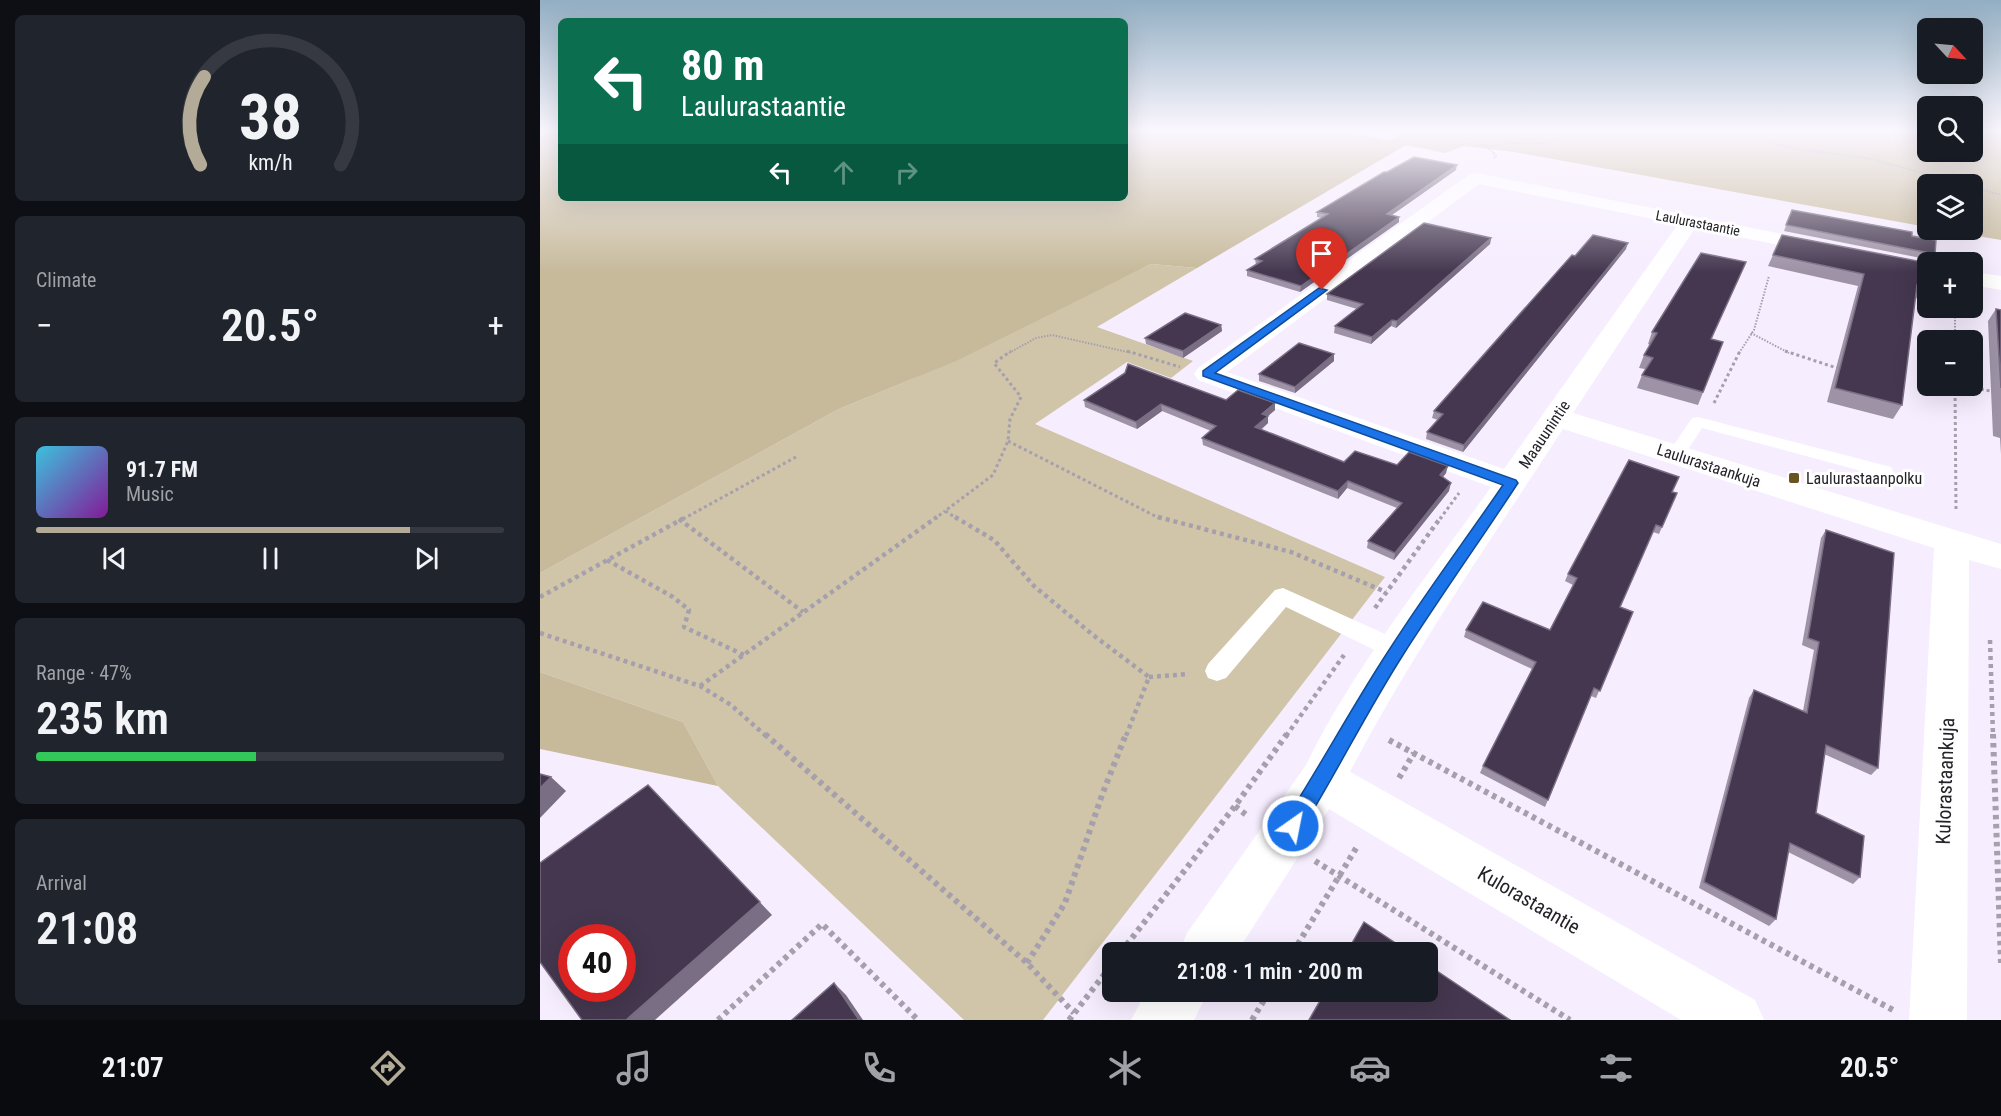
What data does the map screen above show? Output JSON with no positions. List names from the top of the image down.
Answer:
{
  "streets": {
    "street": [
      "Laulurastaantie",
      "Maauunintie",
      "Laulurastaankuja",
      "Kulorastaankuja",
      "Kulorastaantie"
    ]
  },
  "crossings": [
    ["Laulurastaantie", "Maauunintie"],
    ["Maauunintie", "Laulurastaankuja"],
    ["Maauunintie", "Kulorastaantie"],
    ["Laulurastaankuja", "Kulorastaankuja"]
  ],
  "places": {
    "transit": ["Laulurastaanpolku"]
  },
  "north": "bottom right",
  "page": {
    "map_buttons": ["+", "−"],
    "turn": ["80 m", "Laulurastaantie"],
    "tile": [
      "Climate",
      ["Range · 47%", "235 km"],
      ["Arrival", "21:08"]
    ],
    "heat": ["−", "20.5°", "+"],
    "song": ["91.7 FM", "Music"],
    "limit": "40",
    "trip": "21:08 · 1 min · 200 m",
    "tabs": ["21:07", "20.5°"],
    "gauge": ["38", "km/h"]
  }
}
